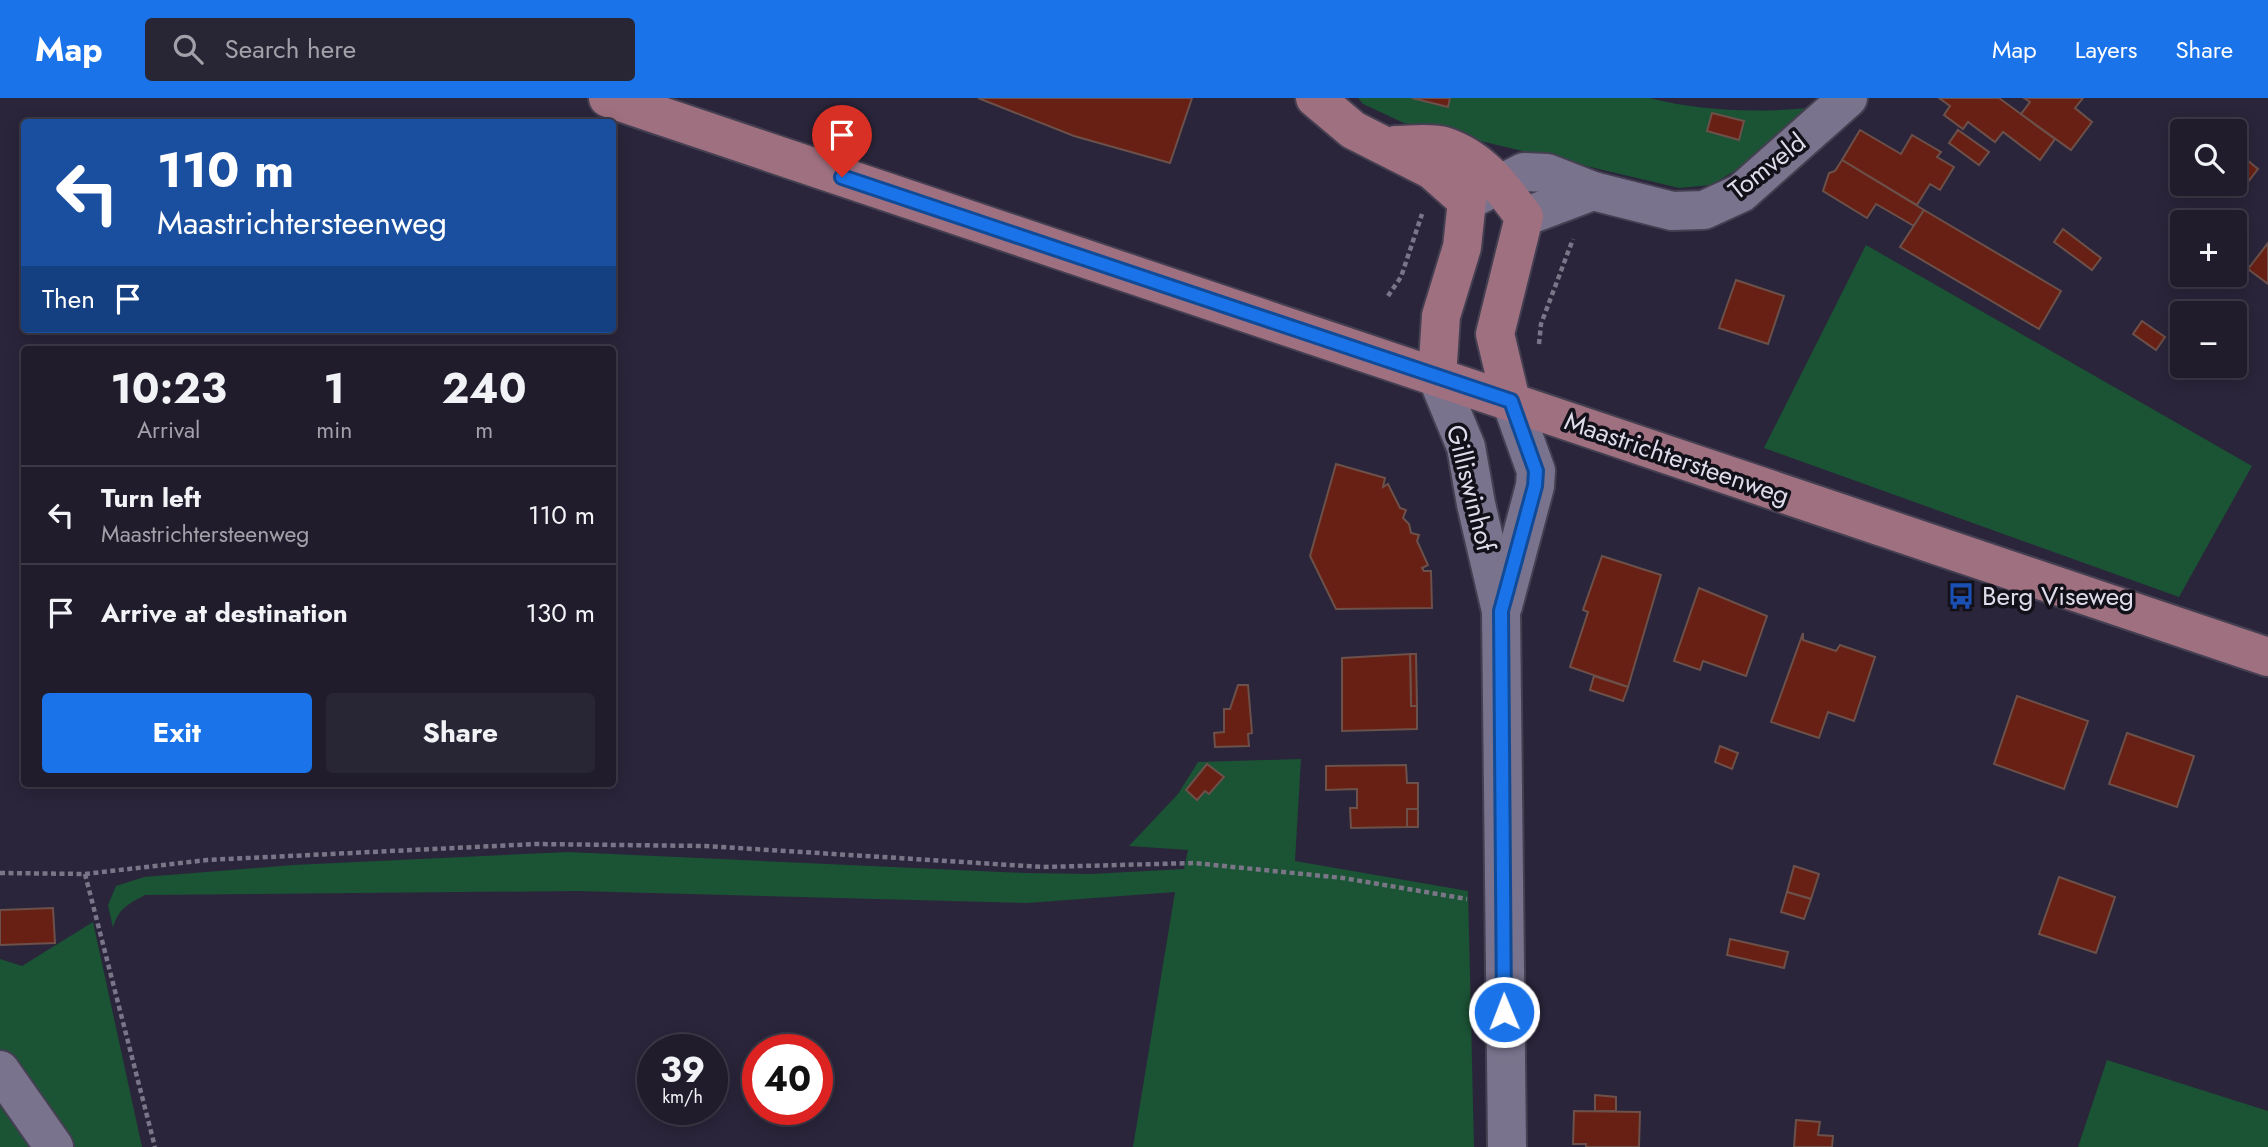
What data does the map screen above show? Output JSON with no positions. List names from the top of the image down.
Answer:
{
  "streets": {
    "main road": ["Maastrichtersteenweg", "Gilliswinhof"],
    "street": ["Tomveld"]
  },
  "crossings": [
    ["Tomveld", "Gilliswinhof"],
    ["Maastrichtersteenweg", "Gilliswinhof"]
  ],
  "places": {
    "bus stop": ["Berg Viseweg"]
  },
  "page": {
    "header": "Map",
    "search": "Search here",
    "nav": ["Map", "Layers", "Share"],
    "map_buttons": ["+", "−"],
    "turn": ["110 m", "Maastrichtersteenweg"],
    "then": "Then",
    "eta": [
      "10:23",
      "Arrival",
      "1",
      "min",
      "240",
      "m"
    ],
    "list": [
      {
        "name": "Turn left",
        "note": "Maastrichtersteenweg",
        "value": "110 m"
      },
      {
        "name": "Arrive at destination",
        "value": "130 m"
      }
    ],
    "buttons": ["Exit", "Share"],
    "speed": "39 km/h",
    "limit": "40"
  }
}
